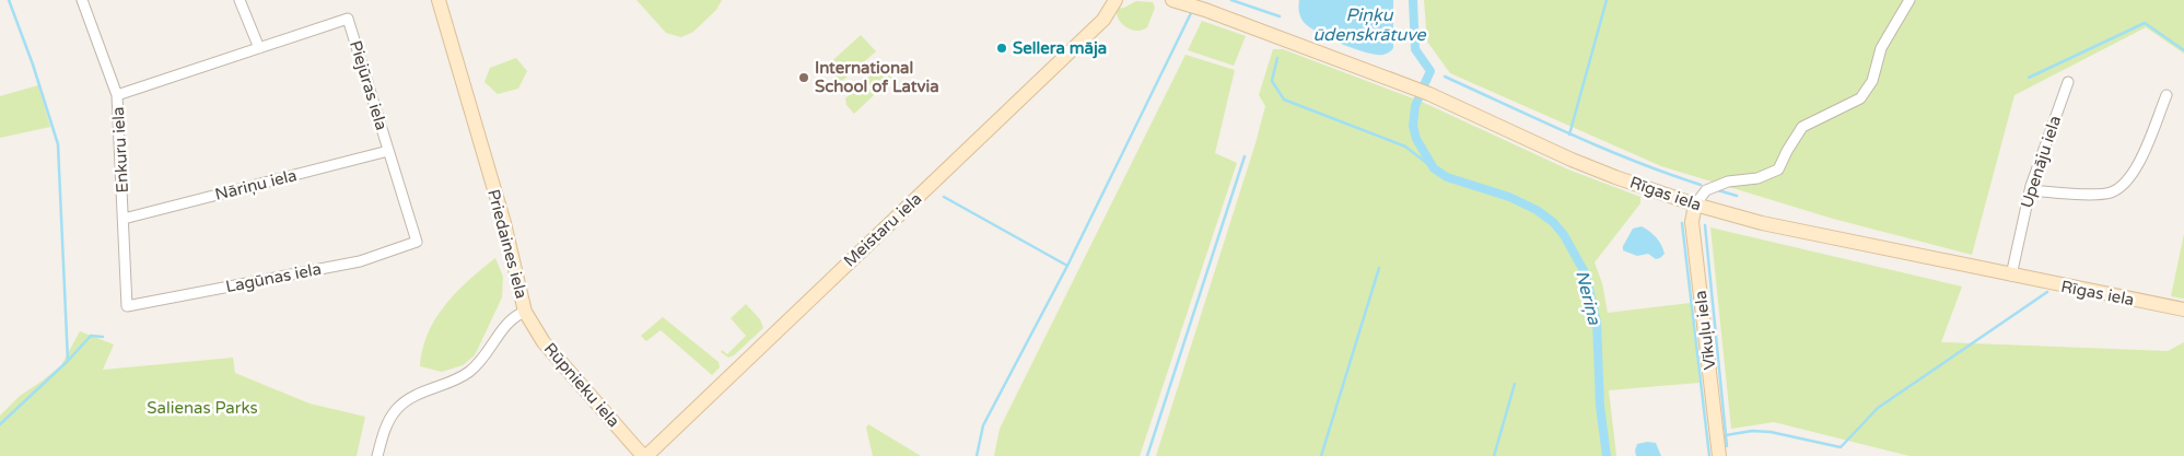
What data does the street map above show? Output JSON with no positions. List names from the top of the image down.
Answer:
{
  "streets": {
    "street": [
      "Piejūras iela",
      "Enkuru iela",
      "Upenāju iela",
      "Nāriņu iela",
      "Rīgas iela",
      "Meistaru iela",
      "Priedaines iela",
      "Lagūnas iela",
      "Vīkuļu iela",
      "Rūpnieku iela"
    ]
  },
  "crossings": [
    ["Piejūras iela", "Enkuru iela"],
    ["Piejūras iela", "Nāriņu iela"],
    ["Piejūras iela", "Lagūnas iela"],
    ["Enkuru iela", "Nāriņu iela"],
    ["Enkuru iela", "Lagūnas iela"],
    ["Upenāju iela", "Rīgas iela"],
    ["Rīgas iela", "Vīkuļu iela"],
    ["Meistaru iela", "Rūpnieku iela"],
    ["Priedaines iela", "Rūpnieku iela"]
  ],
  "water": ["Piņķu ūdenskrātuve", "Neriņa"],
  "parks": ["Salienas Parks"],
  "places": ["Sellera māja", "International School of Latvia"]
}
